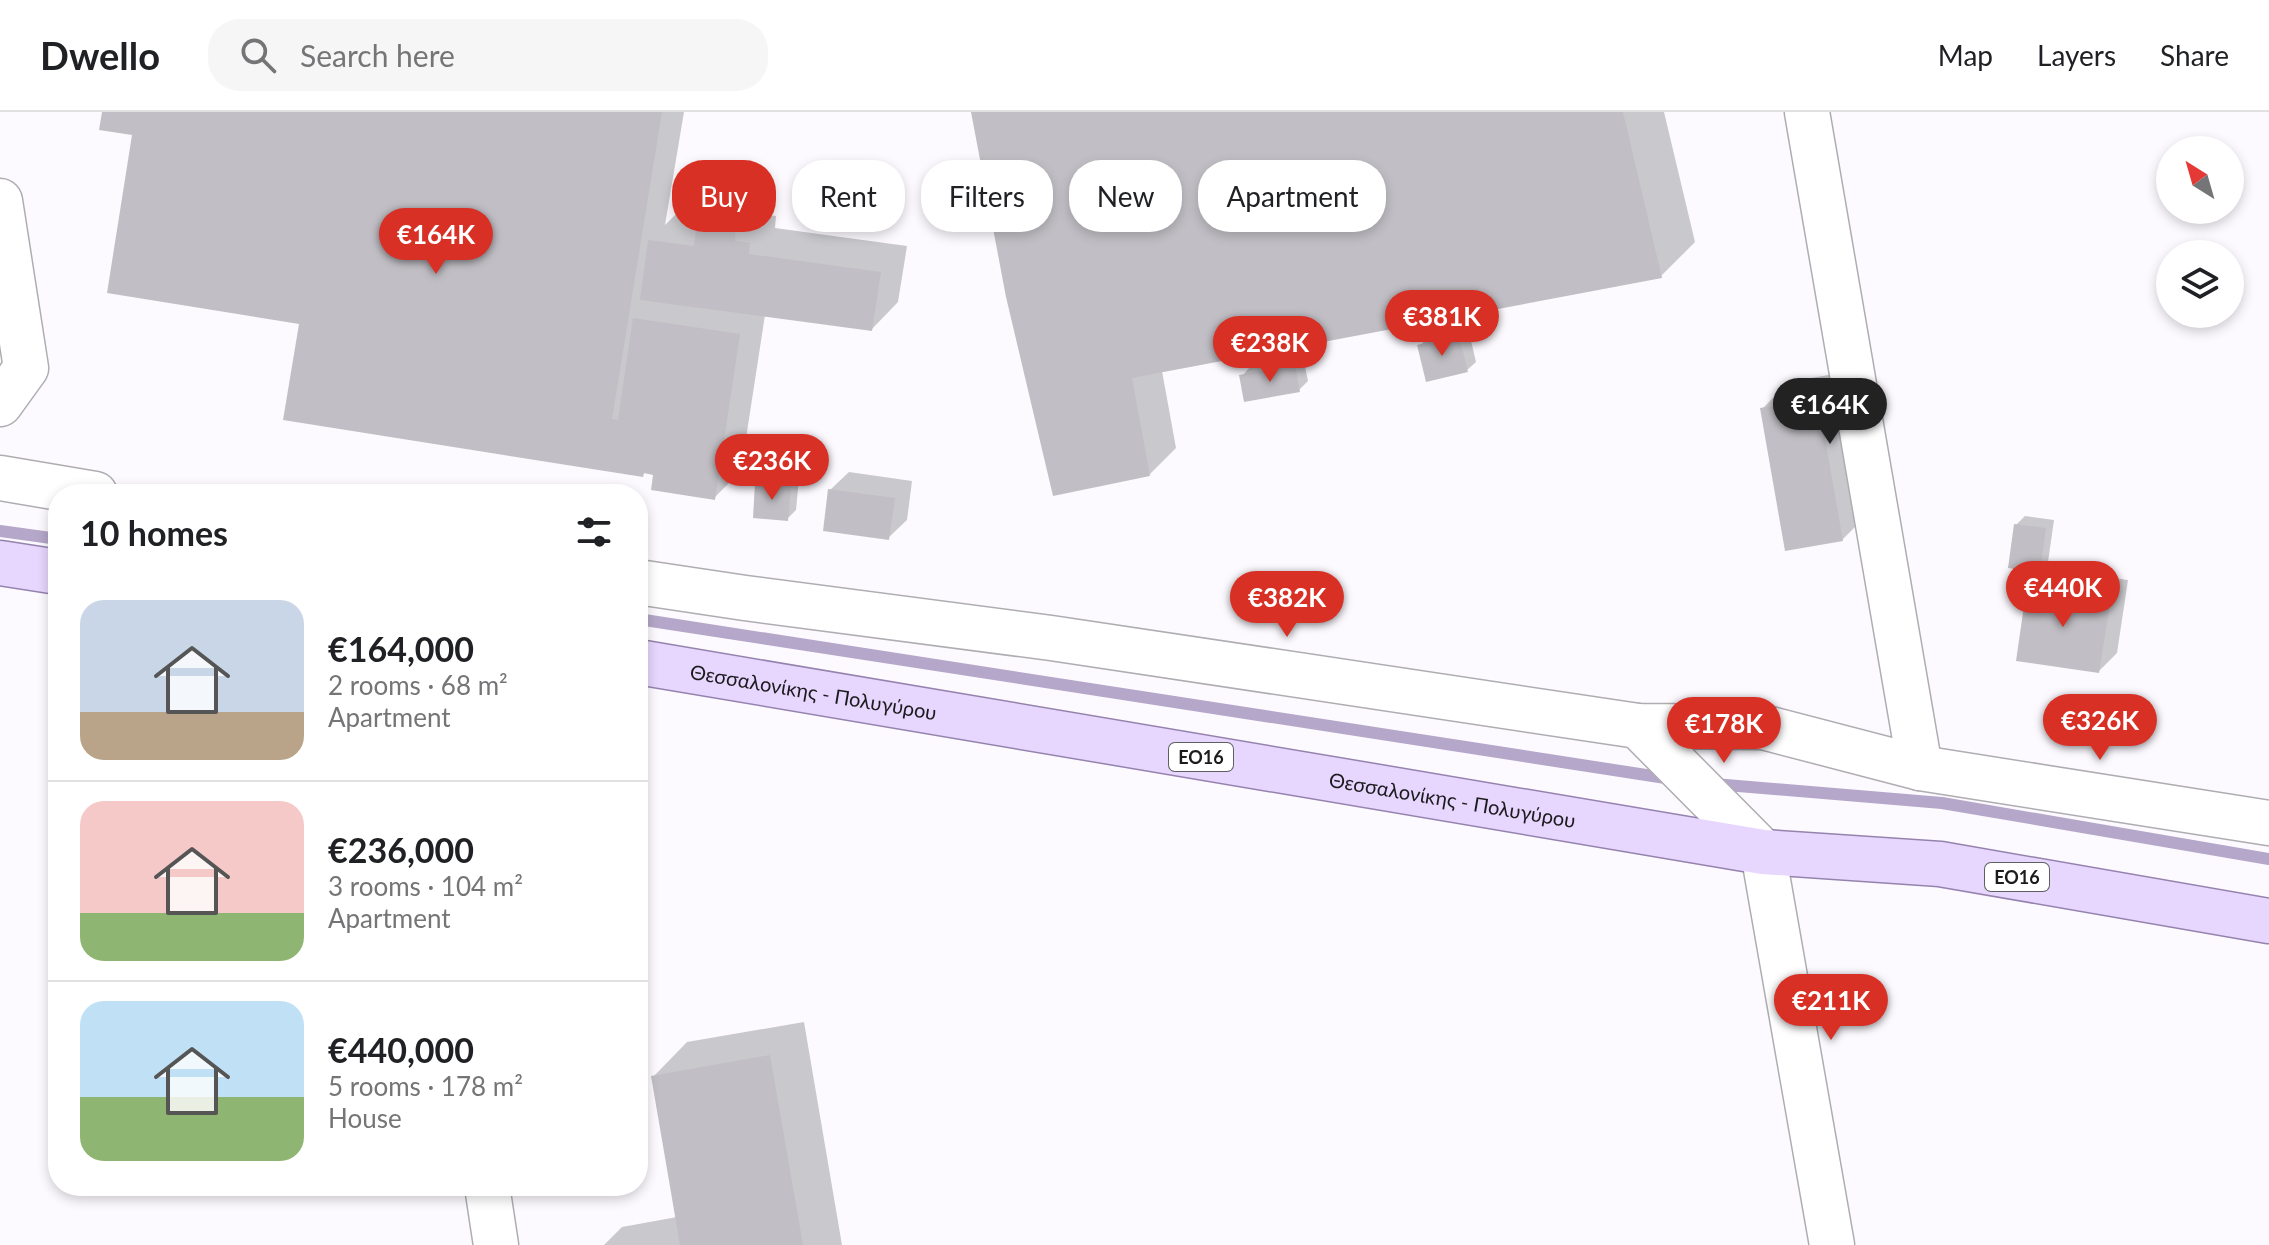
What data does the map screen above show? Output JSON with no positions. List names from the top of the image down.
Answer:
{
  "streets": {
    "main road": ["Θεσσαλονίκης - Πολυγύρου", "ΕΟ16"]
  },
  "north": "top left",
  "page": {
    "header": "Dwello",
    "search": "Search here",
    "nav": ["Map", "Layers", "Share"],
    "chip": [
      "Buy",
      "Rent",
      "Filters",
      "New",
      "Apartment"
    ],
    "price": [
      "€164K",
      "€381K",
      "€238K",
      "€164K",
      "€236K",
      "€440K",
      "€382K",
      "€326K",
      "€178K",
      "€211K"
    ],
    "heading": "10 homes",
    "list": [
      {
        "name": "€164,000",
        "note": "2 rooms · 68 m² · Apartment"
      },
      {
        "name": "€236,000",
        "note": "3 rooms · 104 m² · Apartment"
      },
      {
        "name": "€440,000",
        "note": "5 rooms · 178 m² · House"
      }
    ]
  }
}
